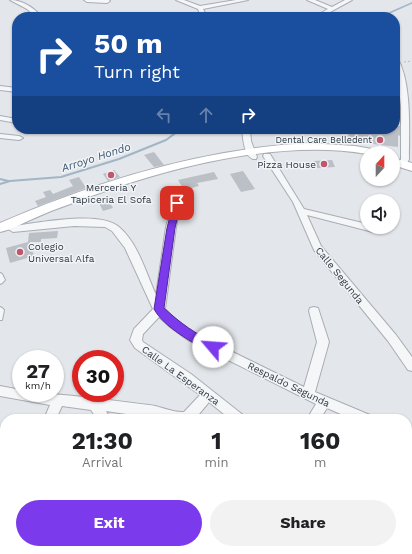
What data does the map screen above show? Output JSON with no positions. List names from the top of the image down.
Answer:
{
  "streets": {
    "street": ["Calle Segunda", "Calle La Esperanza", "Respaldo Segunda"]
  },
  "crossings": [
    ["Calle La Esperanza", "Respaldo Segunda"]
  ],
  "water": ["Arroyo Hondo"],
  "places": [
    "Dental Care Belledent",
    "Pizza House",
    "Merceria Y Tapiceria El Sofa",
    "Colegio Universal Alfa"
  ],
  "north": "top",
  "page": {
    "turn": ["50 m", "Turn right"],
    "speed": "27 km/h",
    "limit": "30",
    "eta": [
      "21:30",
      "Arrival",
      "1",
      "min",
      "160",
      "m"
    ],
    "buttons": ["Exit", "Share"]
  }
}
